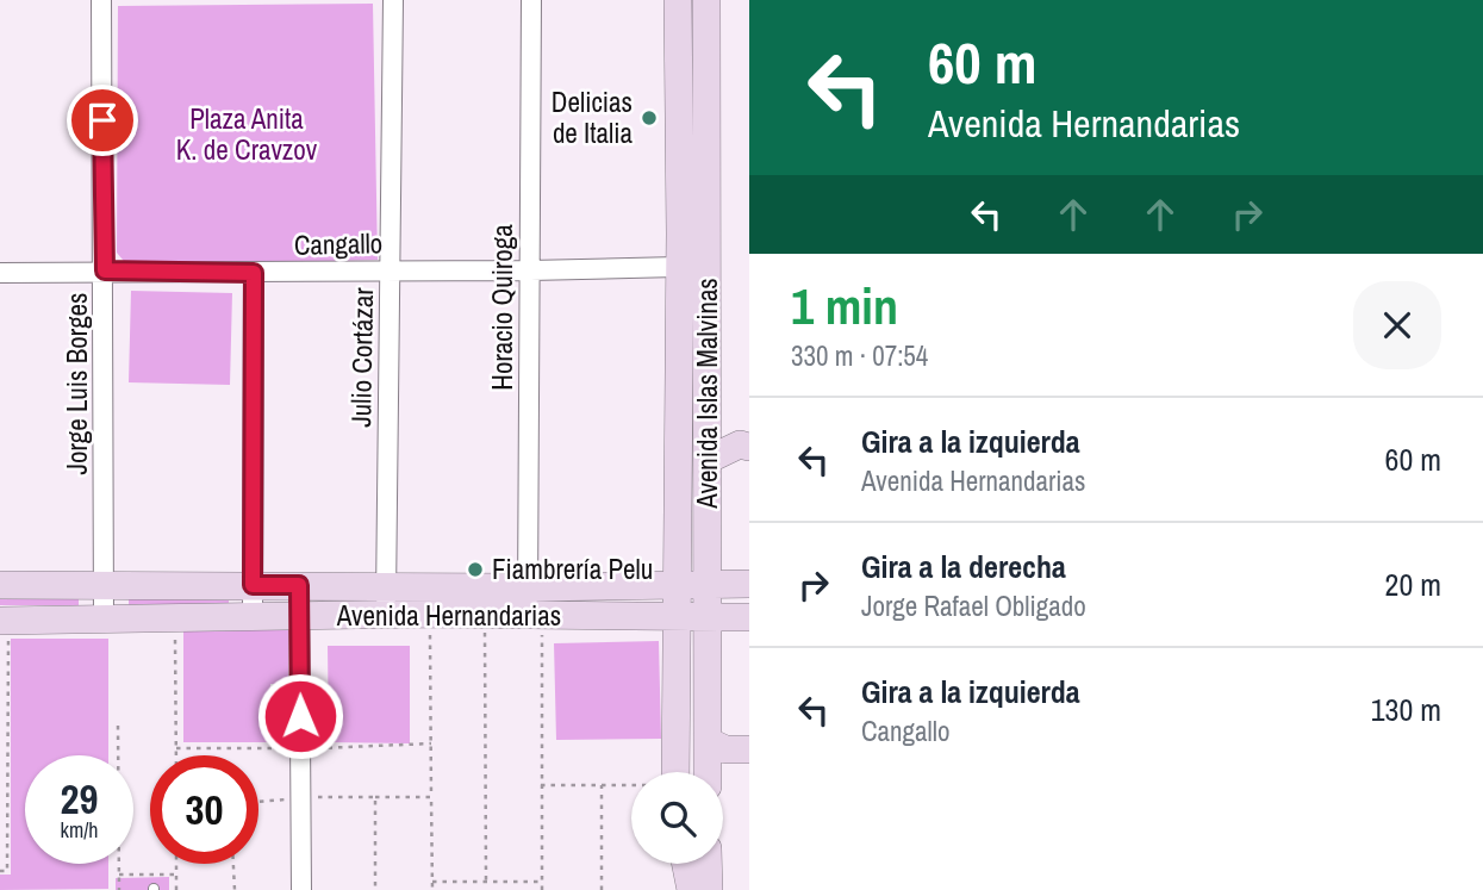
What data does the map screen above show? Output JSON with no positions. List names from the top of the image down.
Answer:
{
  "streets": {
    "main road": ["Avenida Islas Malvinas", "Avenida Hernandarias"],
    "street": [
      "Cangallo",
      "Horacio Quiroga",
      "Julio Cortázar",
      "Jorge Luis Borges"
    ]
  },
  "crossings": [
    ["Cangallo", "Horacio Quiroga"],
    ["Cangallo", "Julio Cortázar"],
    ["Cangallo", "Jorge Luis Borges"],
    ["Cangallo", "Avenida Islas Malvinas"],
    ["Horacio Quiroga", "Avenida Hernandarias"],
    ["Julio Cortázar", "Avenida Hernandarias"],
    ["Jorge Luis Borges", "Avenida Hernandarias"],
    ["Avenida Islas Malvinas", "Avenida Hernandarias"]
  ],
  "parks": ["Plaza Anita K. de Cravzov"],
  "places": ["Delicias de Italia", "Fiambrería Pelu"],
  "page": {
    "turn": ["60 m", "Avenida Hernandarias"],
    "heading": ["1 min", "330 m · 07:54"],
    "list": [
      {
        "name": "Gira a la izquierda",
        "note": "Avenida Hernandarias",
        "value": "60 m"
      },
      {
        "name": "Gira a la derecha",
        "note": "Jorge Rafael Obligado",
        "value": "20 m"
      },
      {
        "name": "Gira a la izquierda",
        "note": "Cangallo",
        "value": "130 m"
      }
    ],
    "speed": "29 km/h",
    "limit": "30"
  }
}
